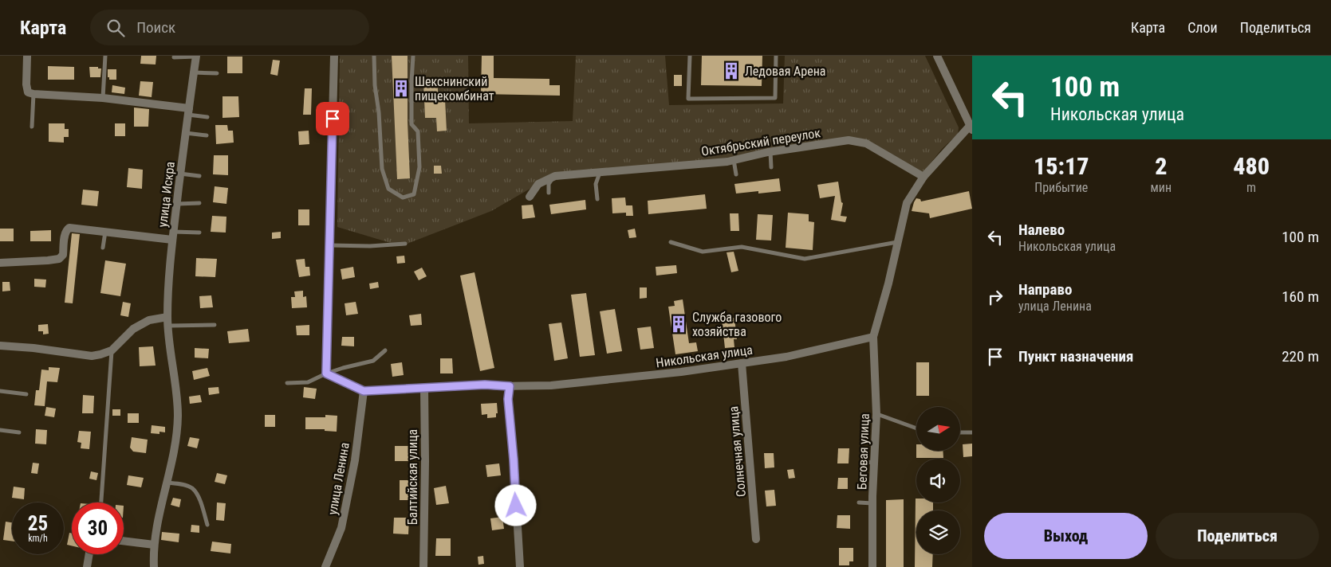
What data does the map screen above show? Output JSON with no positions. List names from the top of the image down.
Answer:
{
  "streets": {
    "street": [
      "Октябрьский переулок",
      "улица Искра",
      "Никольская улица",
      "Солнечная улица",
      "Беговая улица",
      "Балтийская улица",
      "улица Ленина"
    ]
  },
  "crossings": [
    ["Никольская улица", "Солнечная улица"],
    ["Никольская улица", "Беговая улица"],
    ["Никольская улица", "Балтийская улица"],
    ["Никольская улица", "улица Ленина"]
  ],
  "places": {
    "building": ["Ледовая Арена", "Шекснинский пищекомбинат", "Служба газового хозяйства"]
  },
  "north": "right",
  "page": {
    "header": "Карта",
    "search": "Поиск",
    "nav": ["Карта", "Слои", "Поделиться"],
    "turn": ["100 m", "Никольская улица"],
    "eta": [
      "15:17",
      "Прибытие",
      "2",
      "мин",
      "480",
      "m"
    ],
    "list": [
      {
        "name": "Налево",
        "note": "Никольская улица",
        "value": "100 m"
      },
      {
        "name": "Направо",
        "note": "улица Ленина",
        "value": "160 m"
      },
      {
        "name": "Пункт назначения",
        "value": "220 m"
      }
    ],
    "speed": "25 km/h",
    "limit": "30",
    "buttons": ["Выход", "Поделиться"]
  }
}
